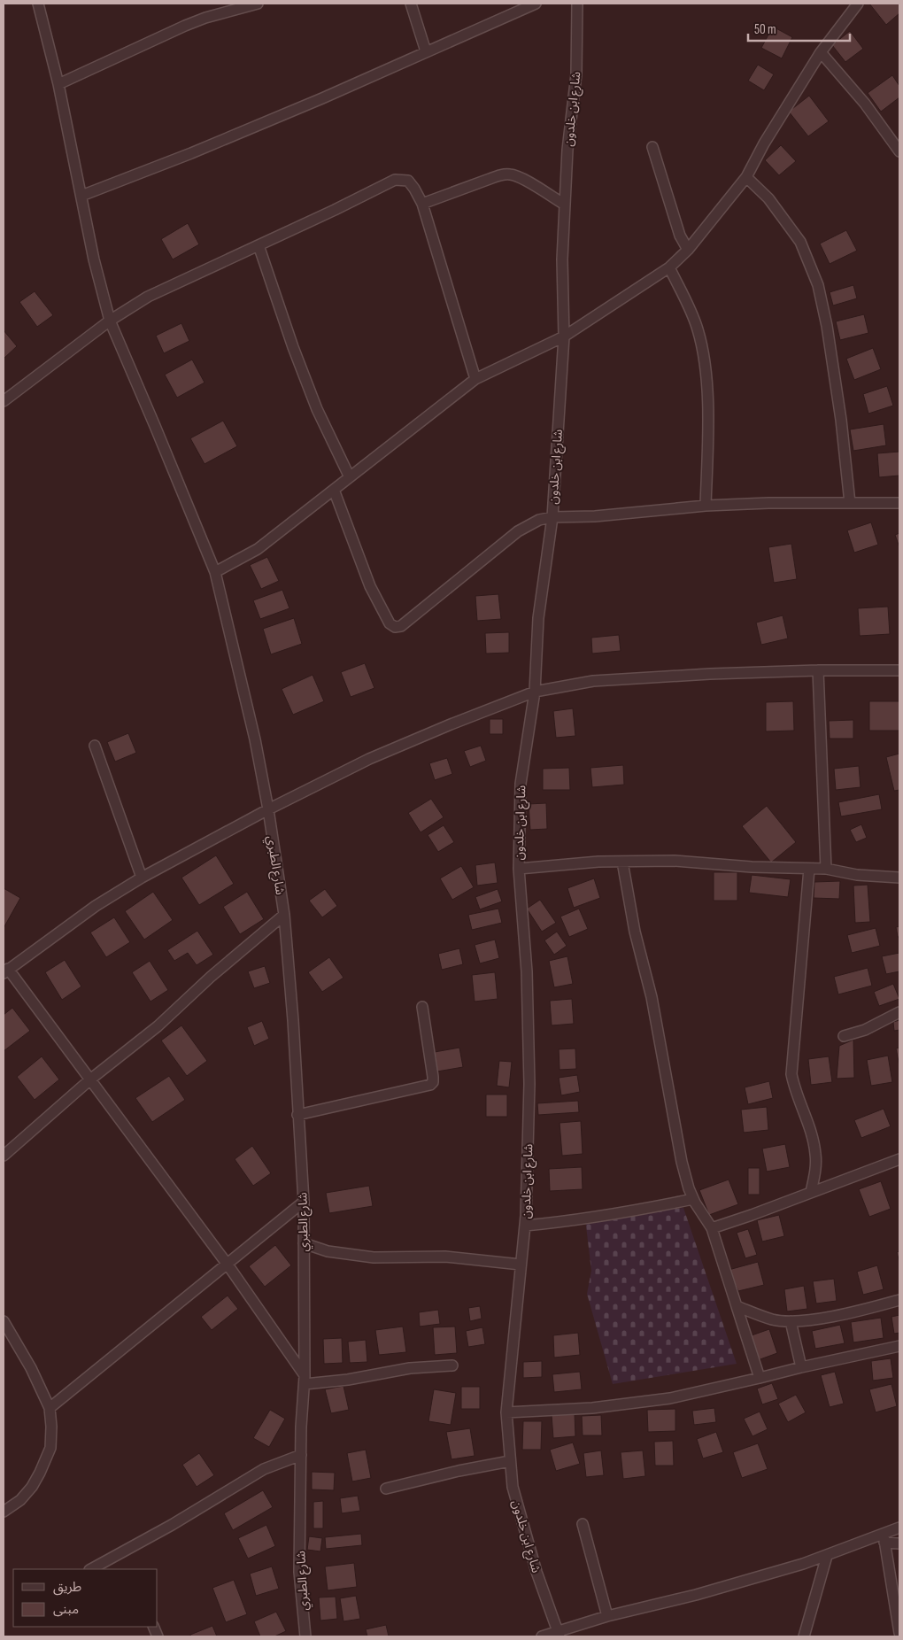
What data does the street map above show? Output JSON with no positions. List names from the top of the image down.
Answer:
{
  "streets": {
    "street": ["شارع ابن خلدون", "شارع الطبري"]
  },
  "legend": ["طريق", "مبنى"],
  "scale_bar": "50 m"
}
